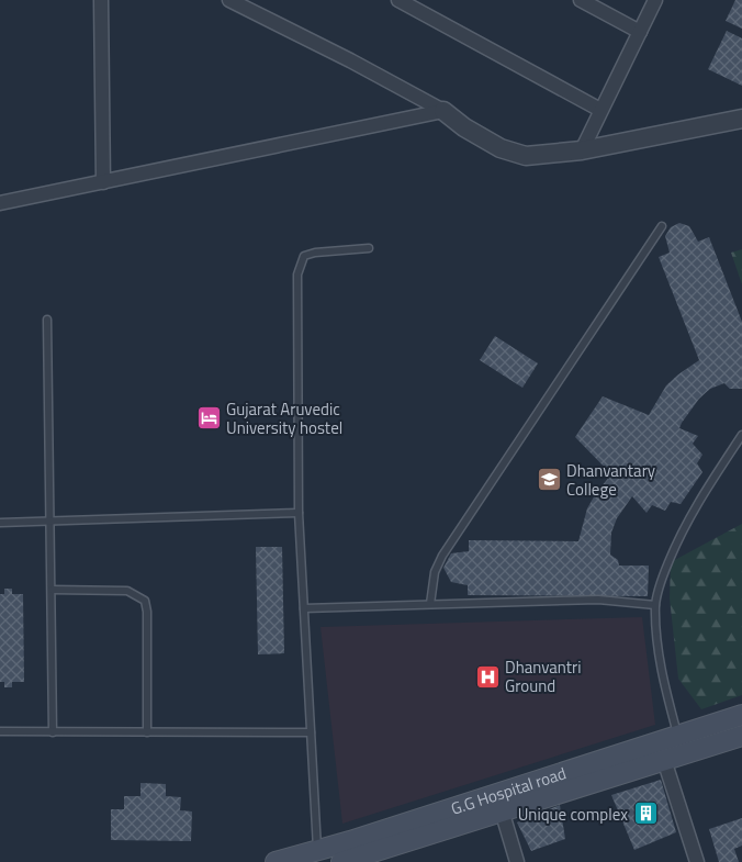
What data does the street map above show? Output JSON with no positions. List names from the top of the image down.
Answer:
{
  "streets": {
    "main road": ["G.G Hospital road"]
  },
  "places": {
    "hotel": ["Gujarat Aruvedic University hostel"],
    "school or university": ["Dhanvantary College"],
    "hospital": ["Dhanvantri Ground"],
    "building": ["Unique complex"]
  }
}
